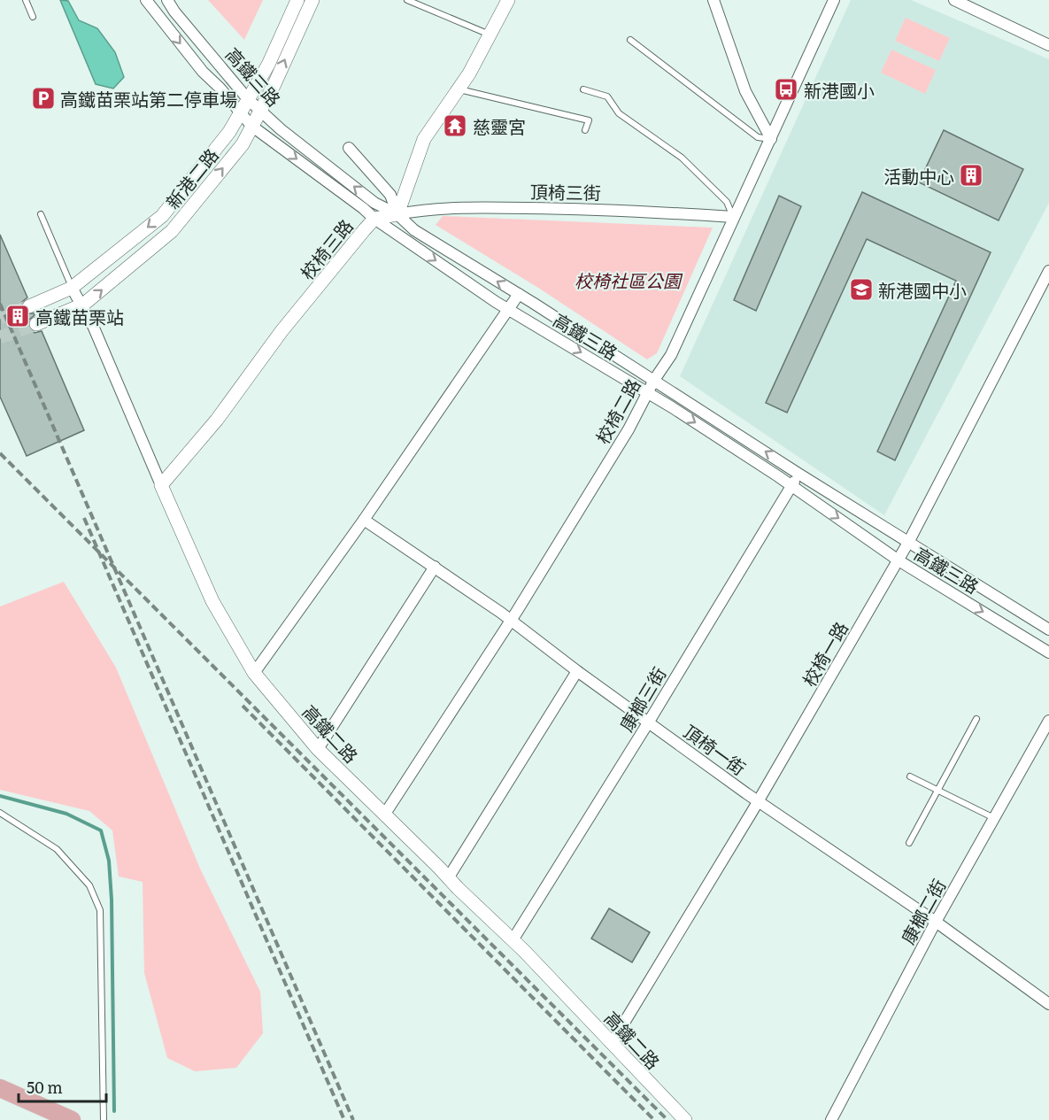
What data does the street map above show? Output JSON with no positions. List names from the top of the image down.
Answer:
{
  "streets": {
    "street": [
      "高鐵三路",
      "新港二路",
      "頂椅三街",
      "校椅三路",
      "校椅二路",
      "校椅一路",
      "康榔三街",
      "高鐵二路",
      "頂椅一街",
      "康榔二街"
    ]
  },
  "crossings": [
    ["高鐵三路", "新港二路"],
    ["高鐵三路", "頂椅三街"],
    ["高鐵三路", "校椅三路"],
    ["高鐵三路", "校椅二路"],
    ["高鐵三路", "校椅一路"],
    ["高鐵三路", "康榔三街"],
    ["新港二路", "高鐵二路"],
    ["頂椅三街", "校椅三路"],
    ["頂椅三街", "校椅二路"],
    ["校椅三路", "高鐵二路"],
    ["校椅二路", "高鐵二路"],
    ["校椅二路", "頂椅一街"],
    ["校椅一路", "高鐵二路"],
    ["校椅一路", "頂椅一街"],
    ["康榔三街", "高鐵二路"],
    ["康榔三街", "頂椅一街"],
    ["頂椅一街", "康榔二街"]
  ],
  "parks": ["校椅社區公園"],
  "places": {
    "bus stop": ["新港國小"],
    "parking": ["高鐵苗栗站第二停車場"],
    "temple": ["慈靈宮"],
    "building": ["活動中心", "高鐵苗栗站"],
    "school or university": ["新港國中小"]
  },
  "scale_bar": "50 m"
}
